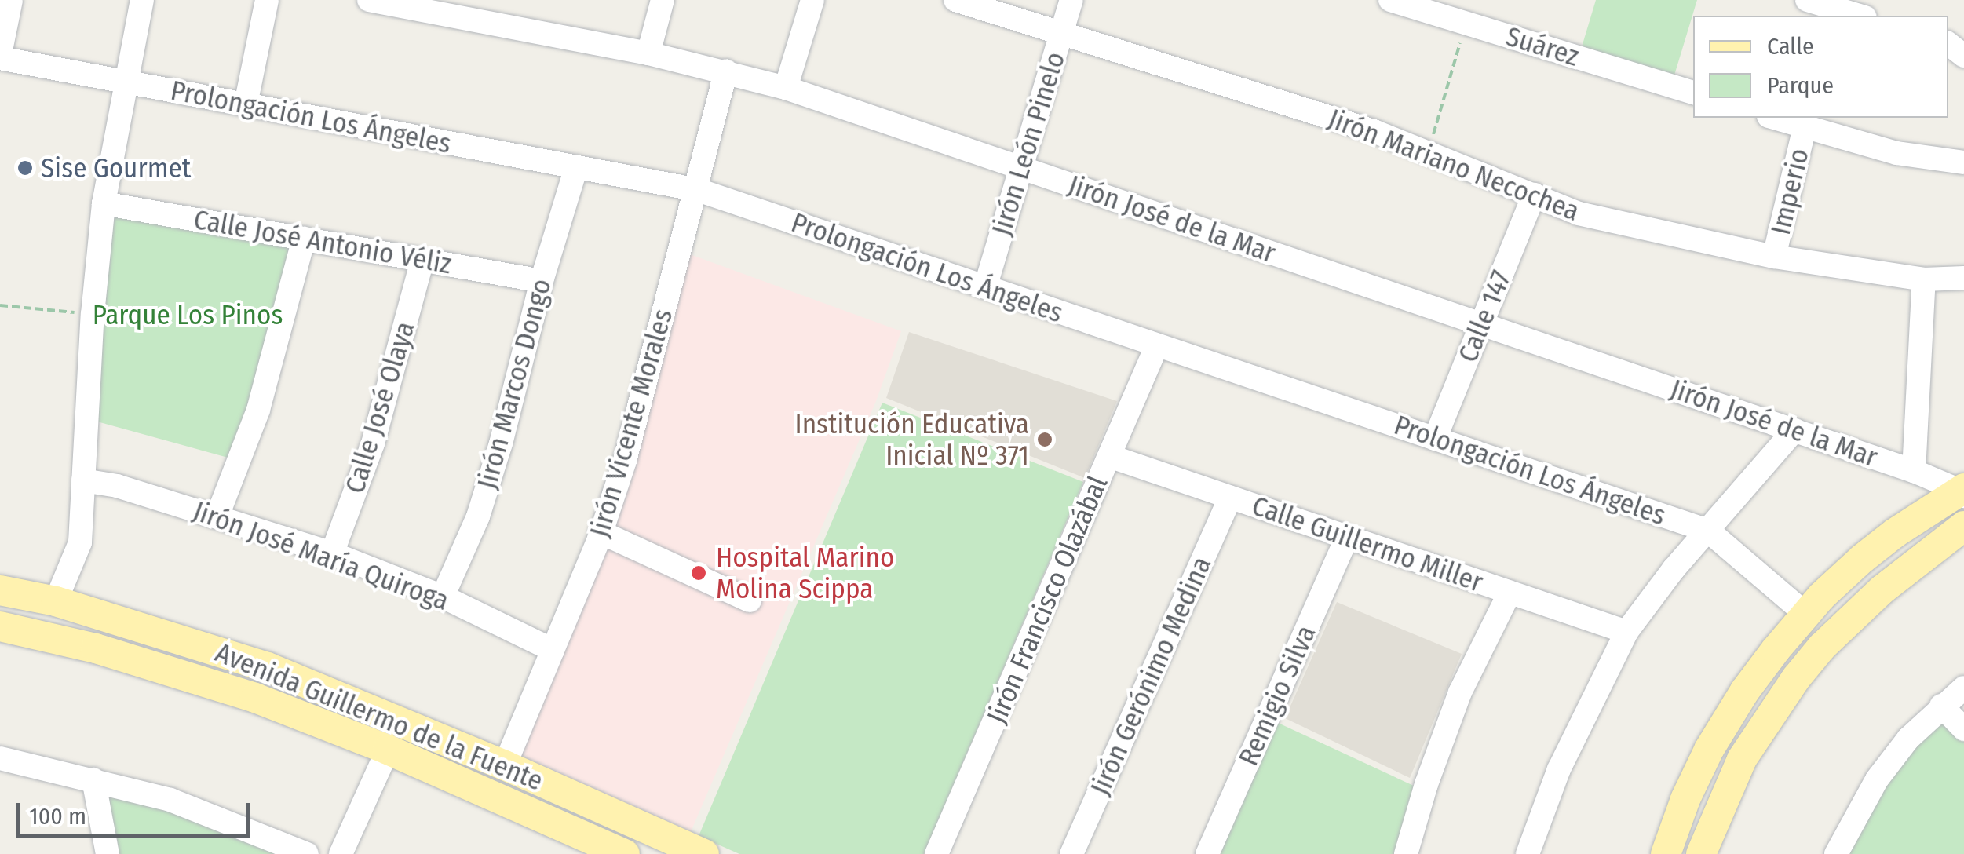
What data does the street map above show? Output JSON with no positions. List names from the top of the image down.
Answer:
{
  "streets": {
    "main road": ["Avenida Guillermo de la Fuente"],
    "street": [
      "Suárez",
      "Prolongación Los Ángeles",
      "Jirón León Pinelo",
      "Jirón Mariano Necochea",
      "Imperio",
      "Jirón José de la Mar",
      "Calle José Antonio Véliz",
      "Calle 147",
      "Jirón Marcos Dongo",
      "Calle José Olaya",
      "Jirón Vicente Morales",
      "Calle Guillermo Miller",
      "Jirón José María Quiroga",
      "Jirón Francisco Olazábal",
      "Jirón Gerónimo Medina",
      "Remigio Silva"
    ]
  },
  "crossings": [
    ["Prolongación Los Ángeles", "Jirón León Pinelo"],
    ["Prolongación Los Ángeles", "Calle 147"],
    ["Prolongación Los Ángeles", "Jirón Marcos Dongo"],
    ["Prolongación Los Ángeles", "Jirón Vicente Morales"],
    ["Prolongación Los Ángeles", "Jirón Francisco Olazábal"],
    ["Jirón León Pinelo", "Jirón Mariano Necochea"],
    ["Jirón León Pinelo", "Jirón José de la Mar"],
    ["Jirón Mariano Necochea", "Imperio"],
    ["Jirón Mariano Necochea", "Calle 147"],
    ["Jirón José de la Mar", "Calle 147"],
    ["Jirón José de la Mar", "Jirón Vicente Morales"],
    ["Calle José Antonio Véliz", "Jirón Marcos Dongo"],
    ["Calle José Antonio Véliz", "Calle José Olaya"],
    ["Jirón Marcos Dongo", "Jirón José María Quiroga"],
    ["Calle José Olaya", "Jirón José María Quiroga"],
    ["Jirón Vicente Morales", "Jirón José María Quiroga"],
    ["Jirón Vicente Morales", "Avenida Guillermo de la Fuente"],
    ["Calle Guillermo Miller", "Jirón Francisco Olazábal"],
    ["Calle Guillermo Miller", "Jirón Gerónimo Medina"],
    ["Calle Guillermo Miller", "Remigio Silva"]
  ],
  "parks": ["Parque Los Pinos"],
  "places": ["Sise Gourmet", "Institución Educativa Inicial Nº 371", "Hospital Marino Molina Scippa"],
  "legend": ["Calle", "Parque"],
  "scale_bar": "100 m"
}
